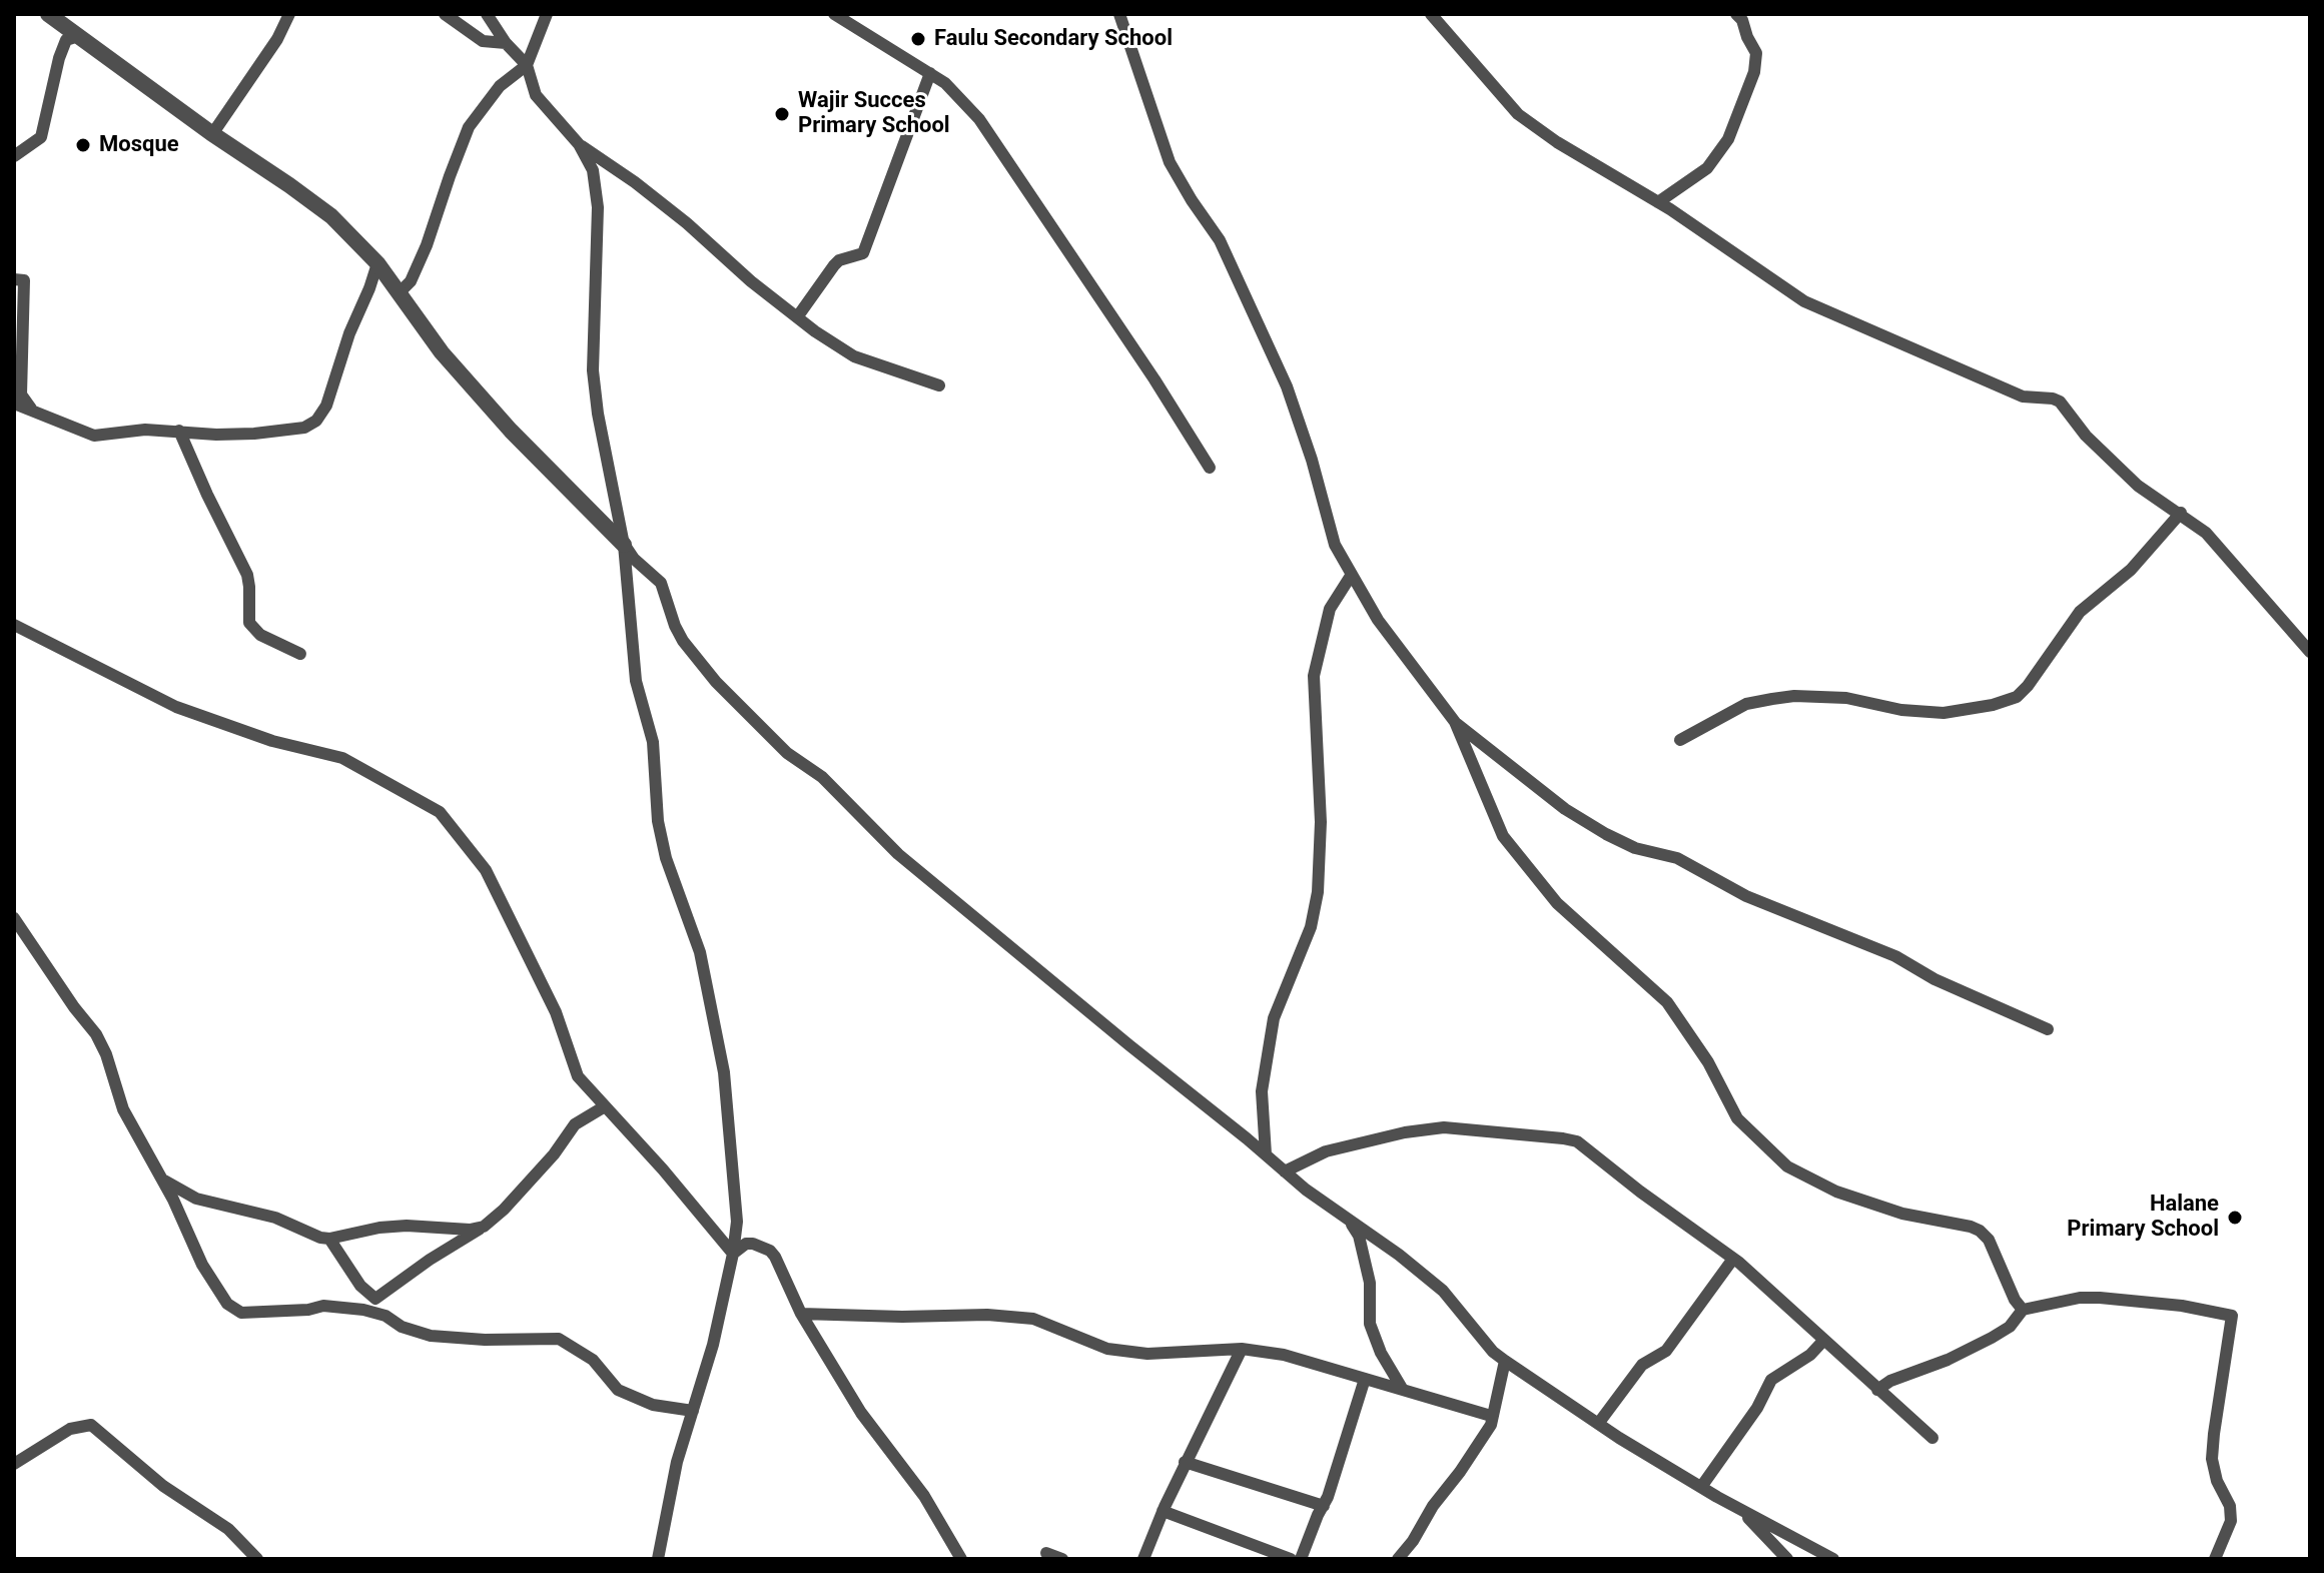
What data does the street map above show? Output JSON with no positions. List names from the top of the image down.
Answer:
{
  "places": [
    "Faulu Secondary School",
    "Wajir Succes Primary School",
    "Mosque",
    "Halane Primary School"
  ]
}
